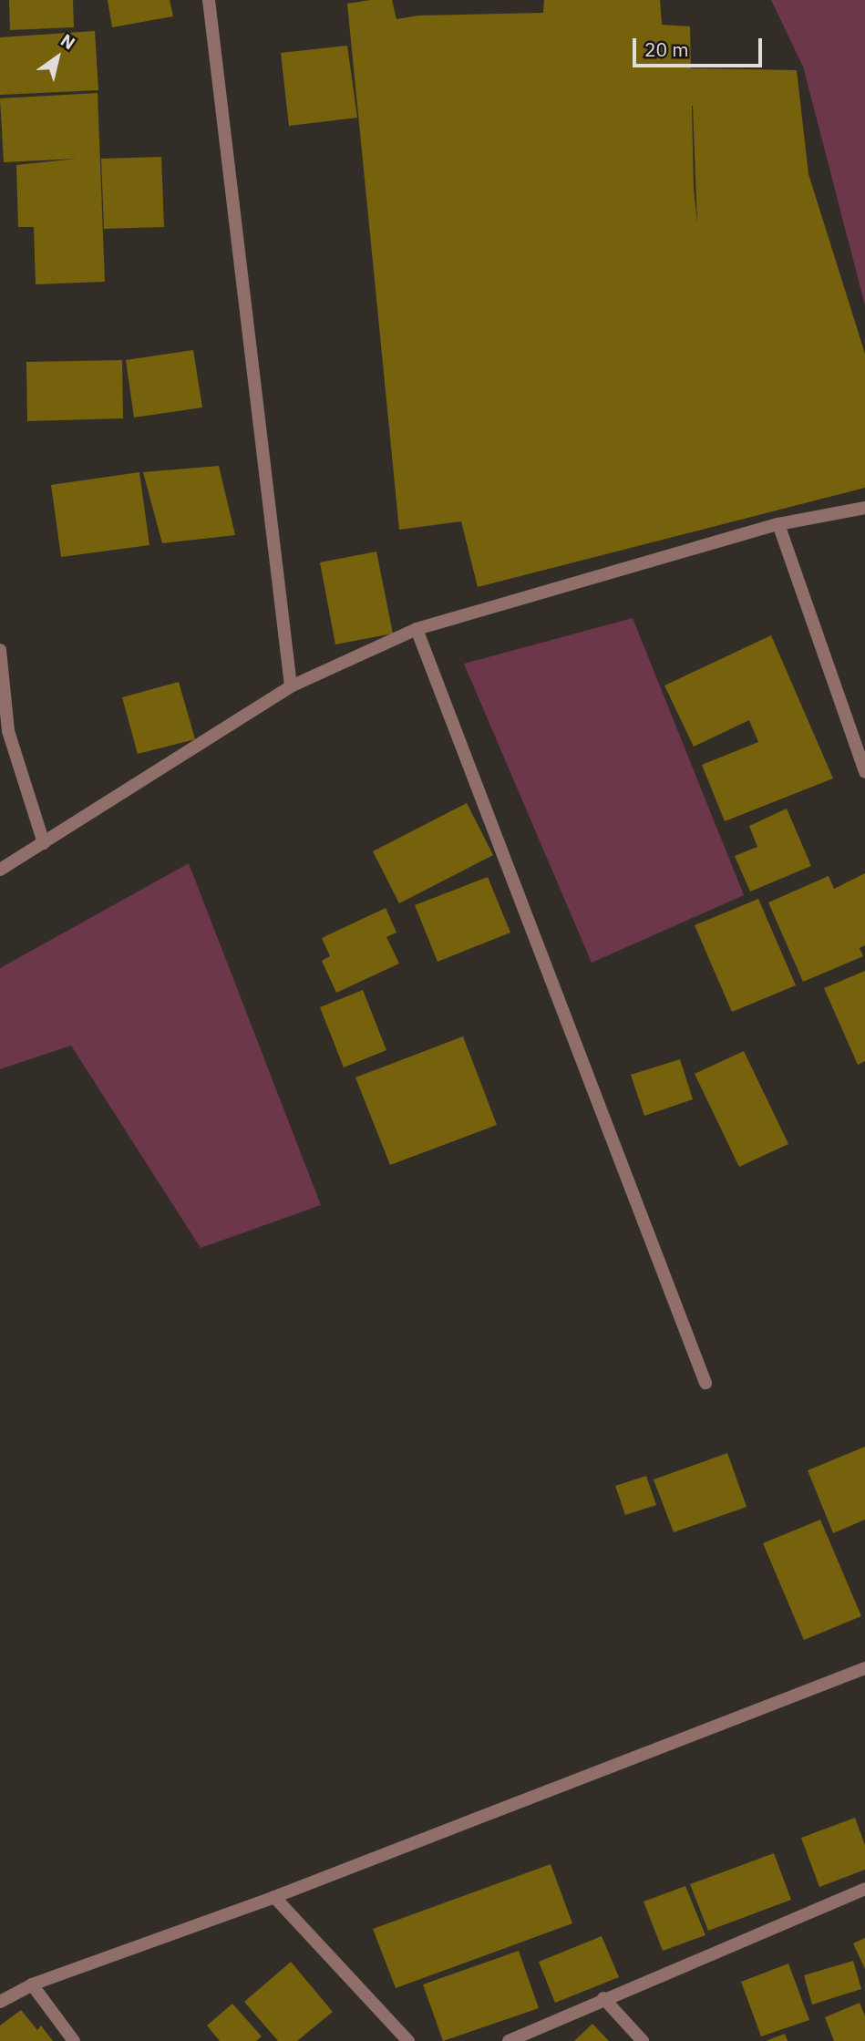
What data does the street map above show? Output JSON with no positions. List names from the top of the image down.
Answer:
{
  "scale_bar": "20 m",
  "north": "top right"
}
